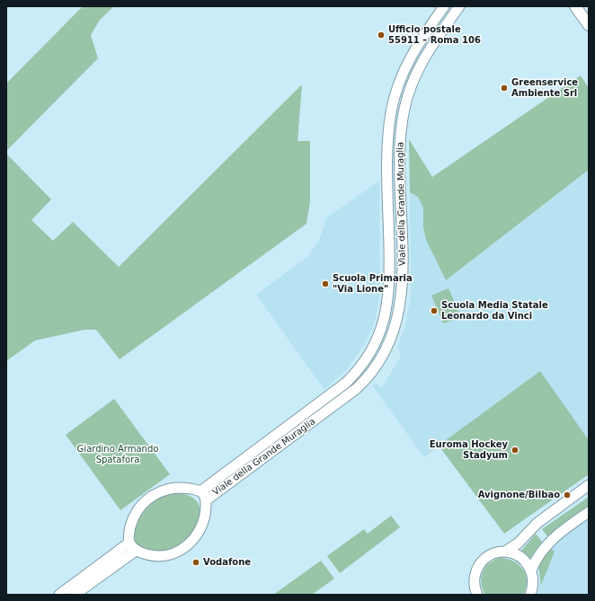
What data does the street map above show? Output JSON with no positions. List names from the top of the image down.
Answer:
{
  "streets": {
    "street": ["Viale della Grande Muraglia"]
  },
  "parks": ["Giardino Armando Spatafora"],
  "places": [
    "Ufficio postale 55911 – Roma 106",
    "Greenservice Ambiente Srl",
    "Scuola Primaria \"Via Lione\"",
    "Scuola Media Statale Leonardo da Vinci",
    "Euroma Hockey Stadyum",
    "Avignone/Bilbao",
    "Vodafone"
  ]
}
